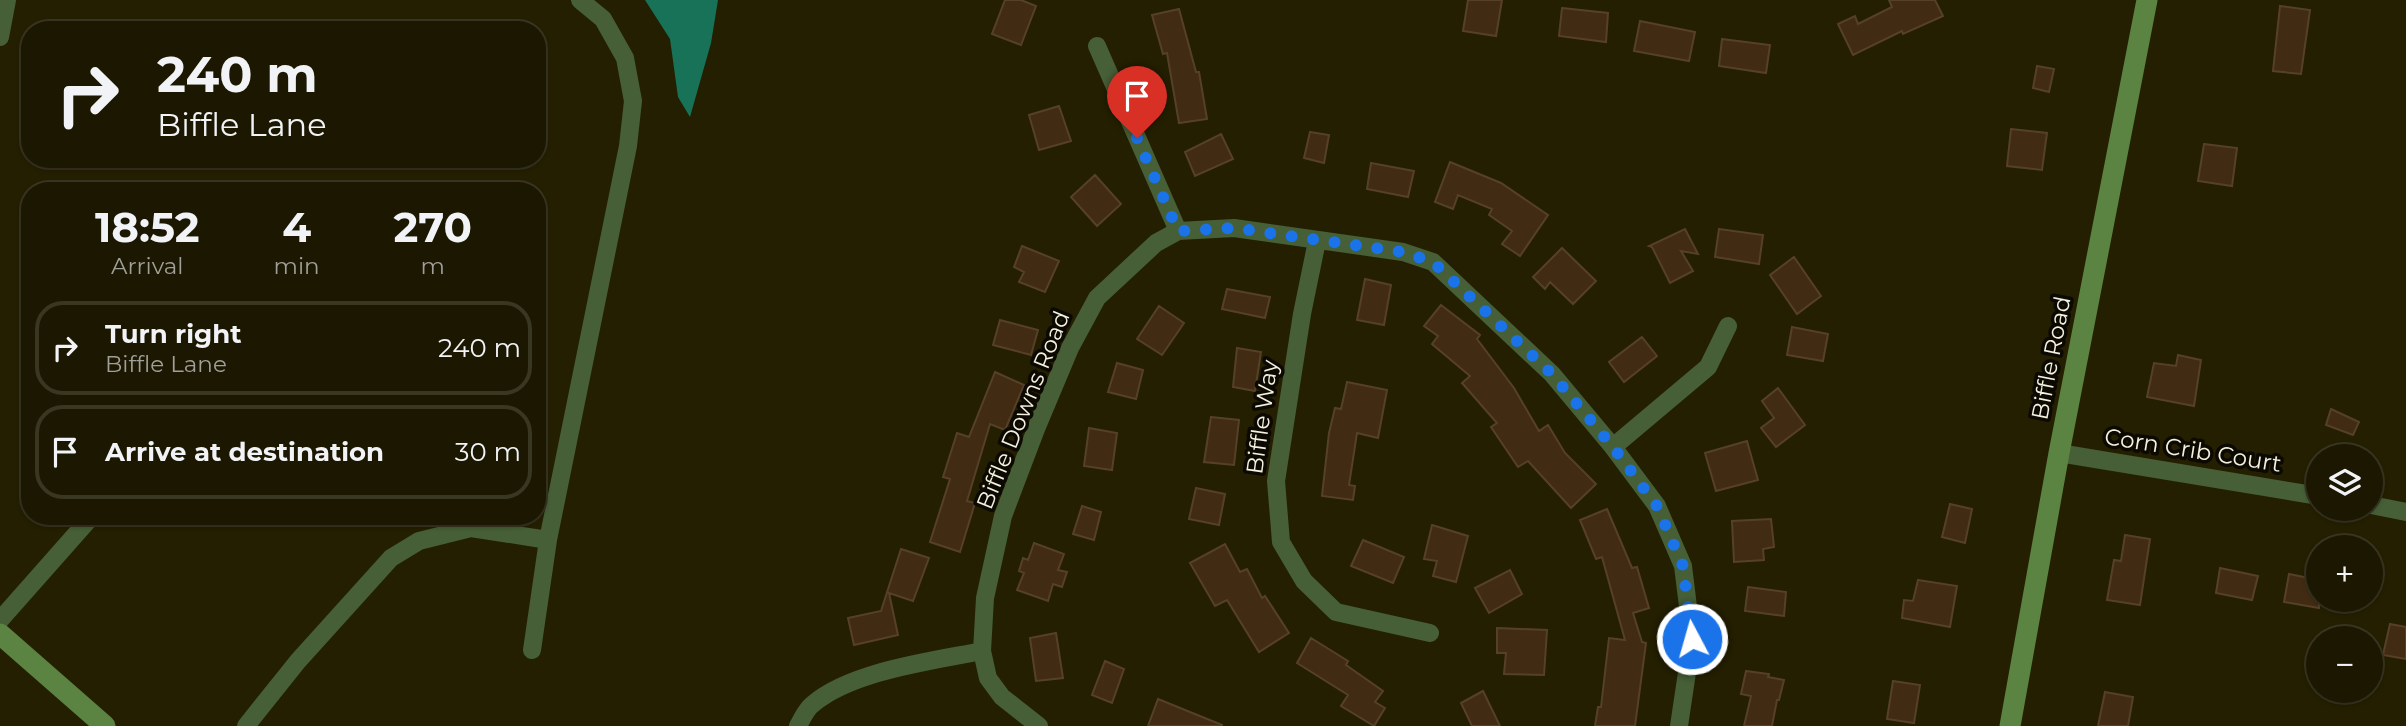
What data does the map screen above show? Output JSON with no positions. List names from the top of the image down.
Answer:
{
  "streets": {
    "street": [
      "Biffle Road",
      "Biffle Downs Road",
      "Biffle Way",
      "Corn Crib Court"
    ]
  },
  "crossings": [
    ["Biffle Road", "Corn Crib Court"],
    ["Biffle Downs Road", "Biffle Way"]
  ],
  "page": {
    "turn": ["240 m", "Biffle Lane"],
    "eta": [
      "18:52",
      "Arrival",
      "4",
      "min",
      "270",
      "m"
    ],
    "list": [
      {
        "name": "Turn right",
        "note": "Biffle Lane",
        "value": "240 m"
      },
      {
        "name": "Arrive at destination",
        "value": "30 m"
      }
    ],
    "map_buttons": ["+", "−"]
  }
}
